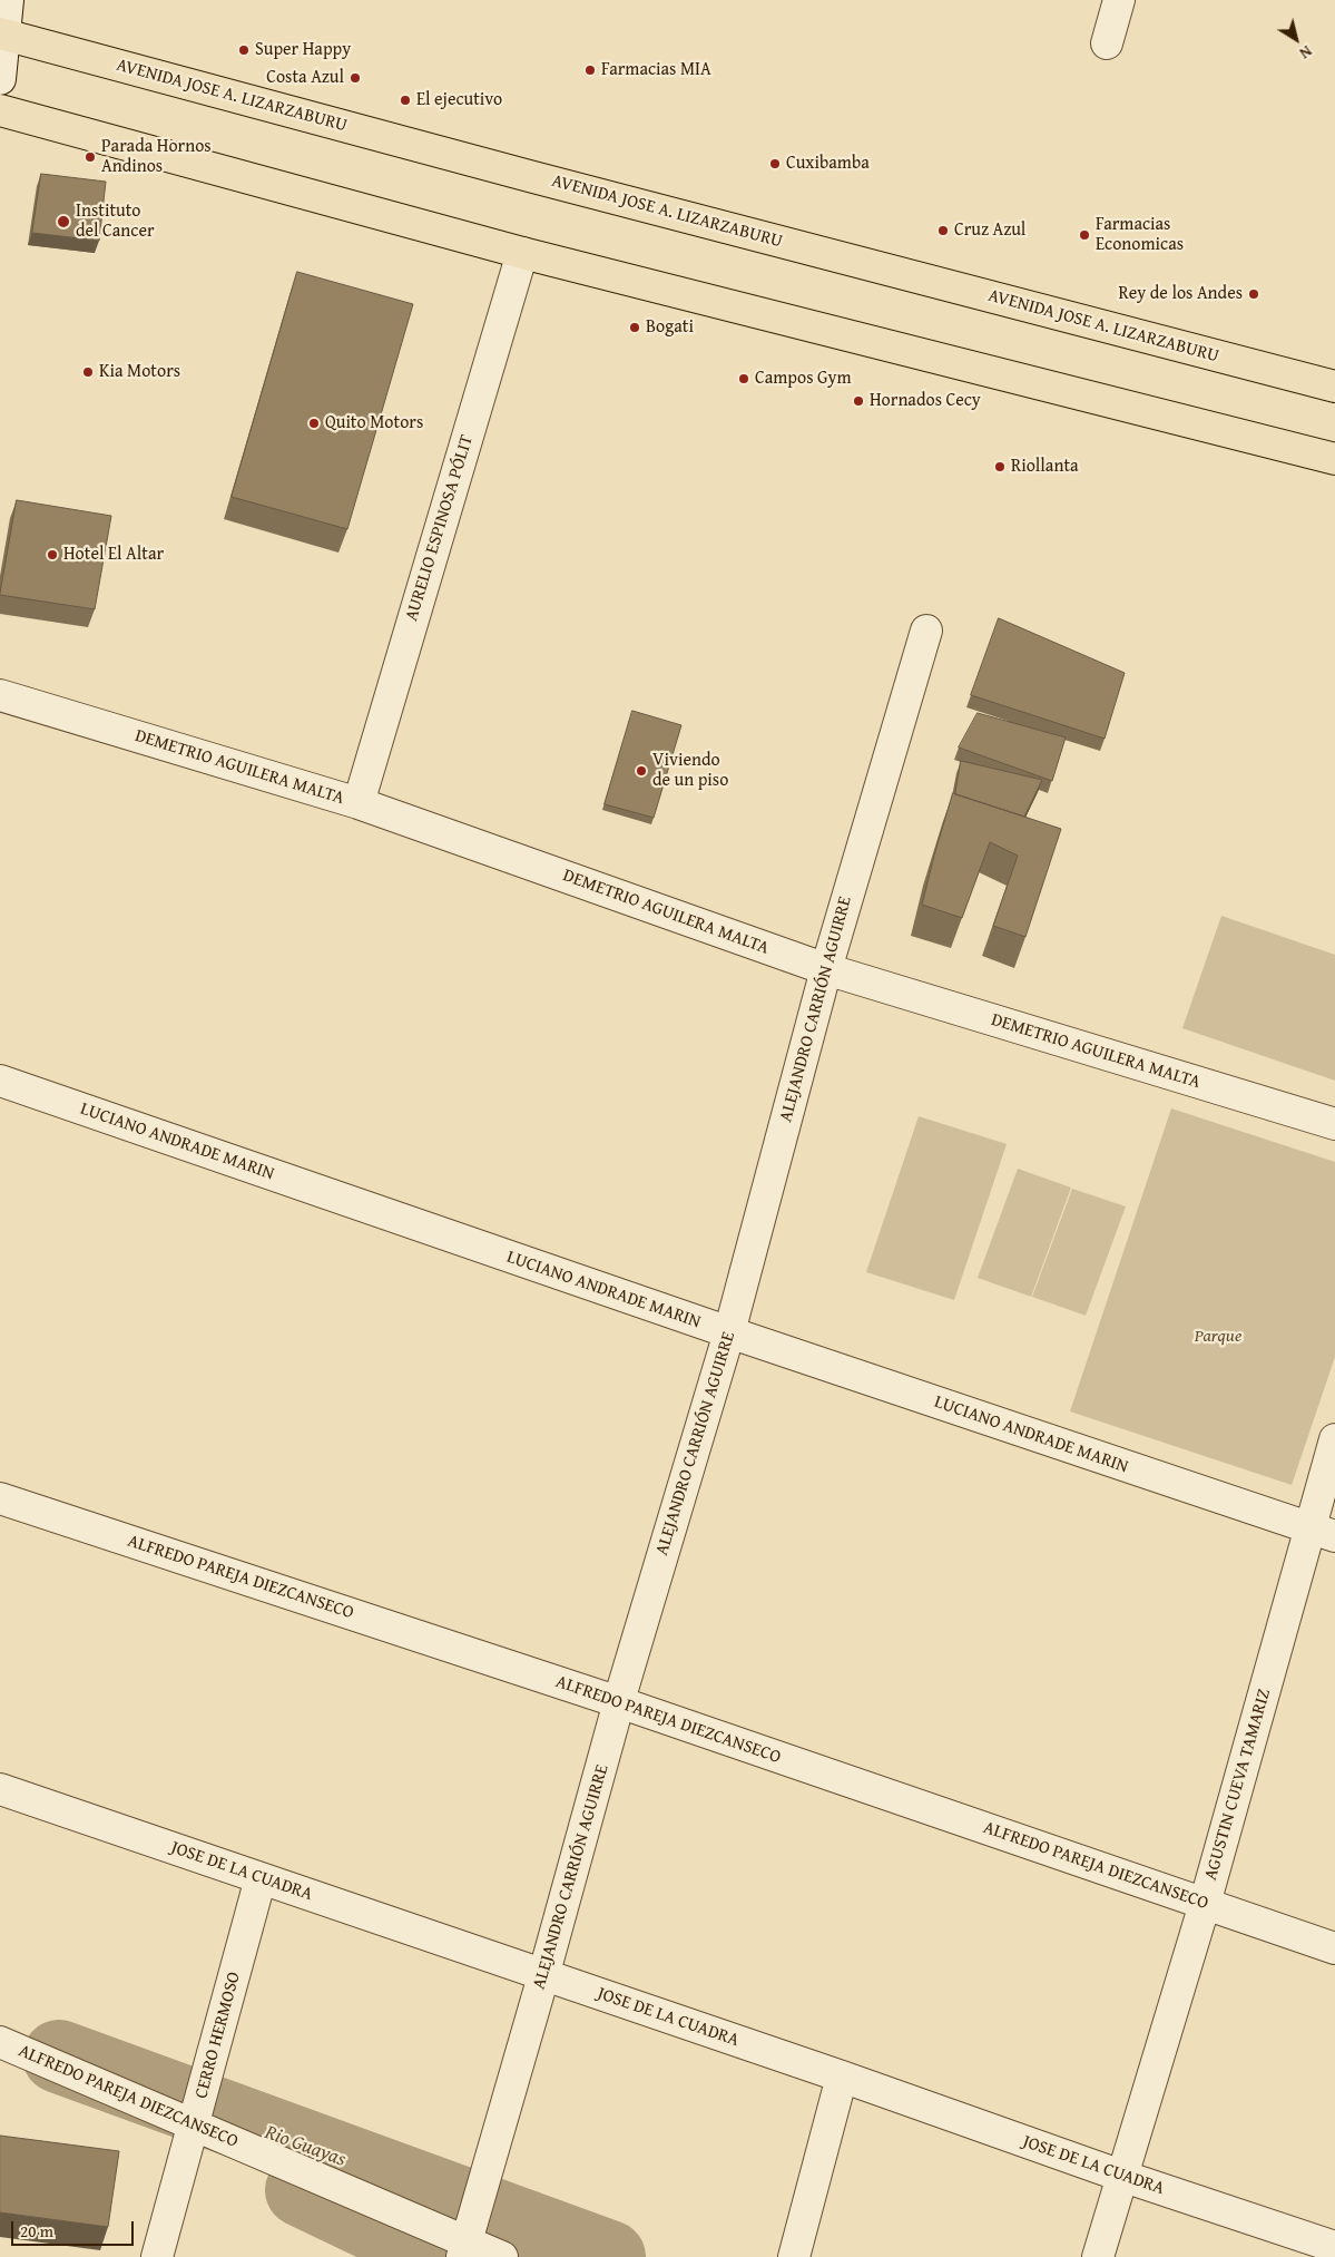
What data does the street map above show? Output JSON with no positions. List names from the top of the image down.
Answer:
{
  "streets": {
    "main road": ["AVENIDA JOSE A. LIZARZABURU"],
    "street": [
      "AURELIO ESPINOSA PÓLIT",
      "DEMETRIO AGUILERA MALTA",
      "ALEJANDRO CARRIÓN AGUIRRE",
      "LUCIANO ANDRADE MARIN",
      "ALFREDO PAREJA DIEZCANSECO",
      "AGUSTIN CUEVA TAMARIZ",
      "JOSE DE LA CUADRA",
      "CERRO HERMOSO"
    ]
  },
  "crossings": [
    ["AURELIO ESPINOSA PÓLIT", "DEMETRIO AGUILERA MALTA"],
    ["DEMETRIO AGUILERA MALTA", "ALEJANDRO CARRIÓN AGUIRRE"],
    ["ALEJANDRO CARRIÓN AGUIRRE", "LUCIANO ANDRADE MARIN"],
    ["ALEJANDRO CARRIÓN AGUIRRE", "ALFREDO PAREJA DIEZCANSECO"],
    ["ALEJANDRO CARRIÓN AGUIRRE", "JOSE DE LA CUADRA"],
    ["LUCIANO ANDRADE MARIN", "AGUSTIN CUEVA TAMARIZ"],
    ["ALFREDO PAREJA DIEZCANSECO", "AGUSTIN CUEVA TAMARIZ"],
    ["AGUSTIN CUEVA TAMARIZ", "JOSE DE LA CUADRA"],
    ["JOSE DE LA CUADRA", "CERRO HERMOSO"]
  ],
  "water": ["Rio Guayas"],
  "parks": ["Parque"],
  "places": [
    "Super Happy",
    "Farmacias MIA",
    "Costa Azul",
    "El ejecutivo",
    "Parada Hornos Andinos",
    "Cuxibamba",
    "Instituto del Cancer",
    "Cruz Azul",
    "Farmacias Economicas",
    "Rey de los Andes",
    "Bogati",
    "Kia Motors",
    "Campos Gym",
    "Hornados Cecy",
    "Quito Motors",
    "Riollanta",
    "Hotel El Altar",
    "Viviendo de un piso"
  ],
  "scale_bar": "20 m",
  "north": "bottom right"
}
